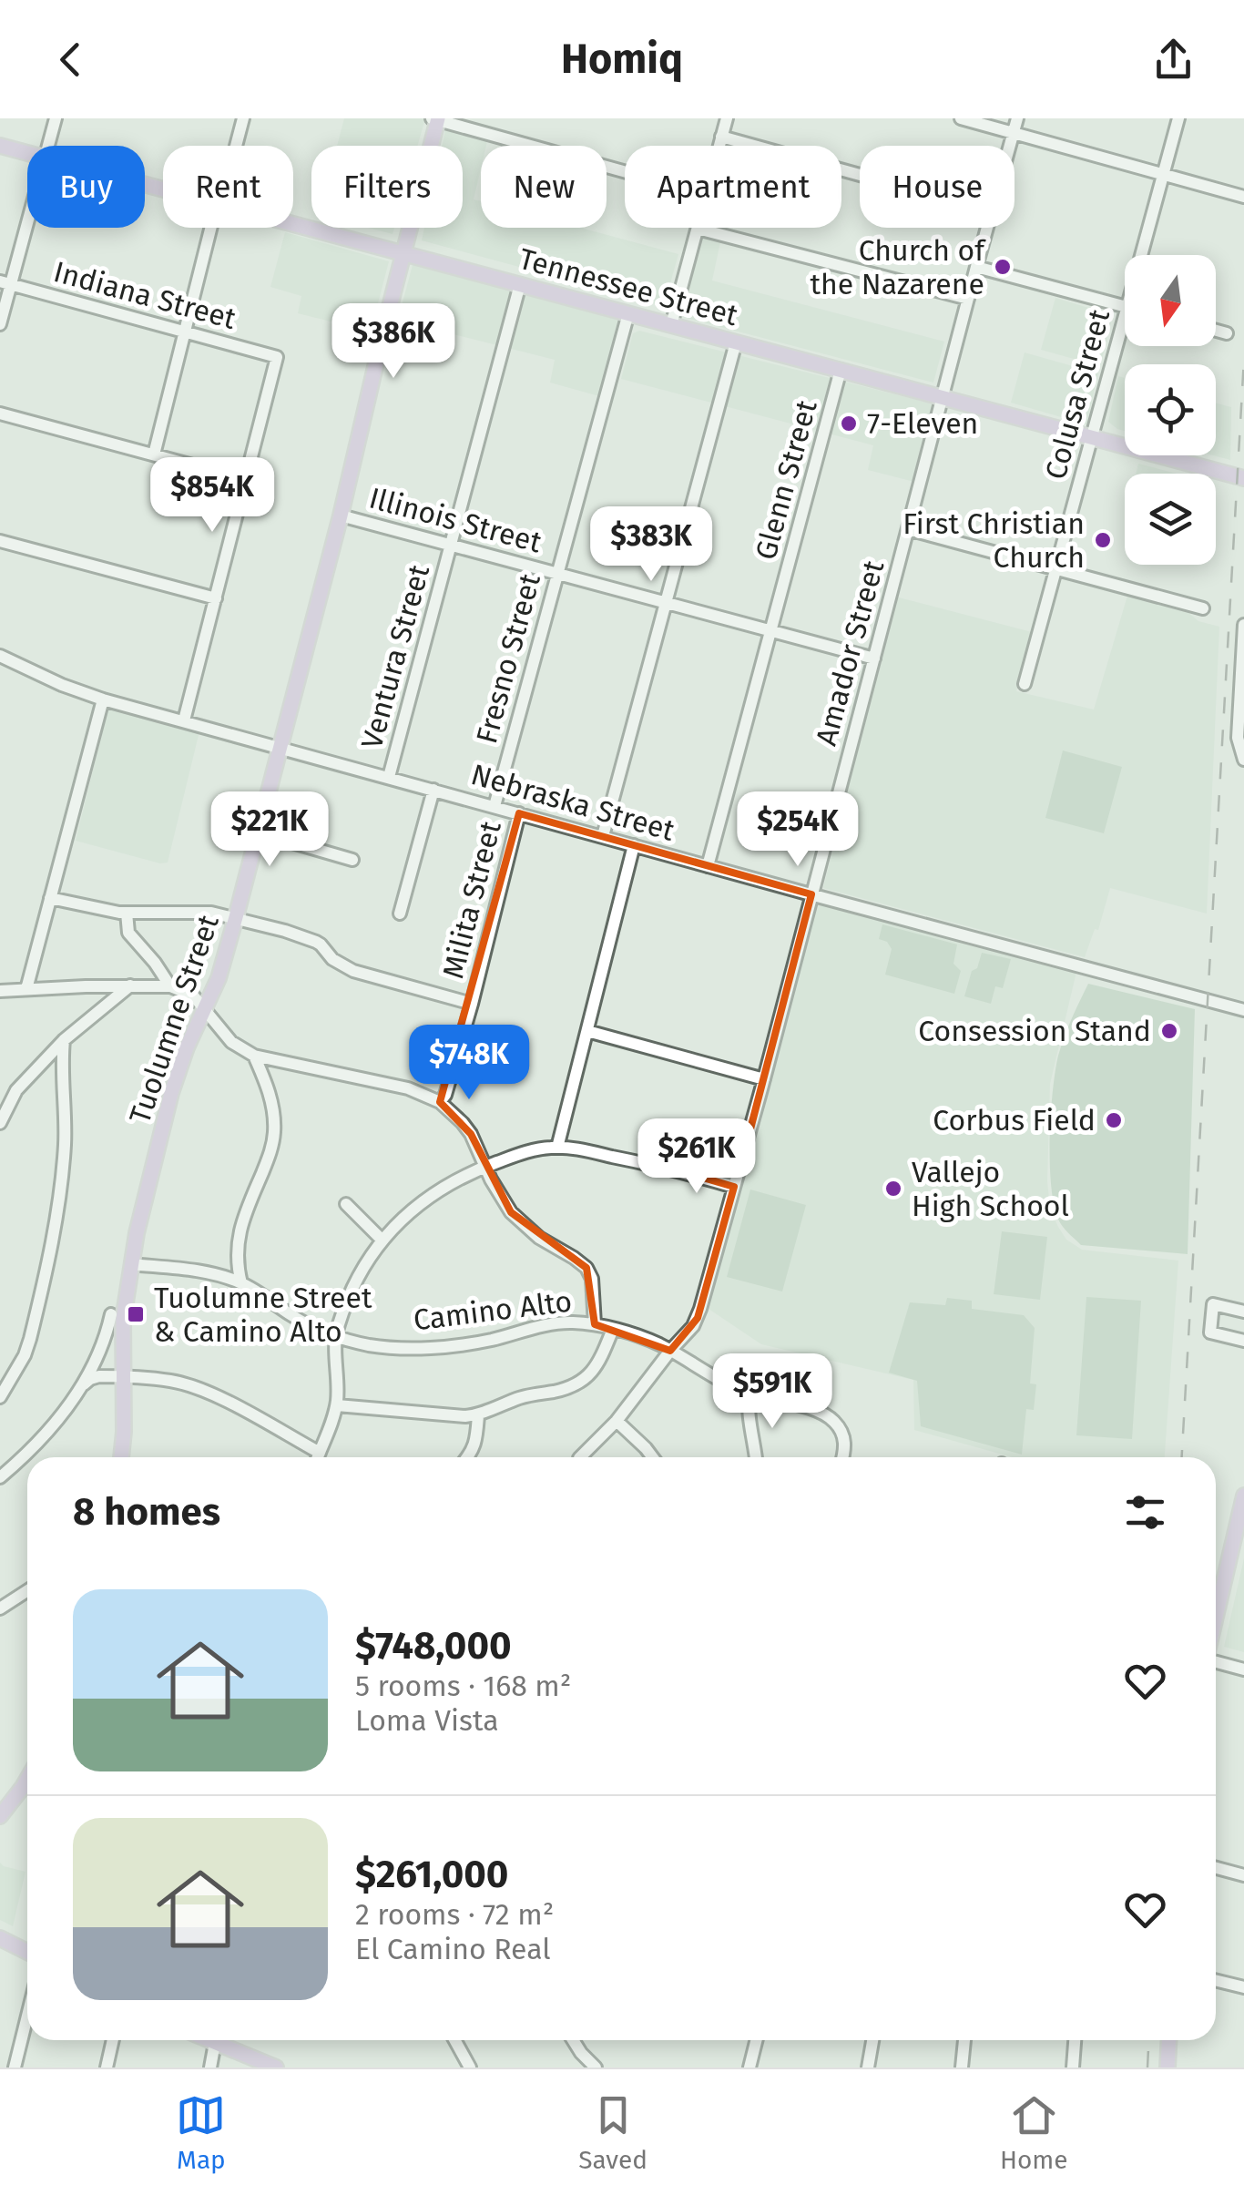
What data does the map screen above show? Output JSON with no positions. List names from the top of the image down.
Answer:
{
  "streets": {
    "main road": ["Tennessee Street", "Tuolumne Street"],
    "street": [
      "Indiana Street",
      "Colusa Street",
      "Glenn Street",
      "Illinois Street",
      "Amador Street",
      "Ventura Street",
      "Fresno Street",
      "Nebraska Street",
      "Milita Street",
      "Camino Alto"
    ]
  },
  "crossings": [
    ["Tennessee Street", "Colusa Street"],
    ["Tennessee Street", "Glenn Street"],
    ["Tennessee Street", "Amador Street"],
    ["Tennessee Street", "Ventura Street"],
    ["Tennessee Street", "Fresno Street"],
    ["Tennessee Street", "Tuolumne Street"],
    ["Glenn Street", "Illinois Street"],
    ["Glenn Street", "Nebraska Street"],
    ["Illinois Street", "Amador Street"],
    ["Illinois Street", "Ventura Street"],
    ["Illinois Street", "Fresno Street"],
    ["Illinois Street", "Tuolumne Street"],
    ["Amador Street", "Nebraska Street"],
    ["Amador Street", "Camino Alto"],
    ["Ventura Street", "Nebraska Street"],
    ["Fresno Street", "Nebraska Street"],
    ["Nebraska Street", "Milita Street"],
    ["Nebraska Street", "Tuolumne Street"],
    ["Tuolumne Street", "Camino Alto"]
  ],
  "places": {
    "other": [
      "Church of the Nazarene",
      "7-Eleven",
      "First Christian Church",
      "Consession Stand",
      "Corbus Field",
      "Vallejo High School"
    ],
    "transit": ["Tuolumne Street & Camino Alto"]
  },
  "north": "bottom",
  "page": {
    "header": "Homiq",
    "chip": [
      "Buy",
      "Rent",
      "Filters",
      "New",
      "Apartment",
      "House"
    ],
    "price": [
      "$386K",
      "$854K",
      "$383K",
      "$221K",
      "$254K",
      "$748K",
      "$261K",
      "$591K"
    ],
    "heading": "8 homes",
    "list": [
      {
        "name": "$748,000",
        "note": "5 rooms · 168 m² · Loma Vista"
      },
      {
        "name": "$261,000",
        "note": "2 rooms · 72 m² · El Camino Real"
      }
    ],
    "tabs": ["Map", "Saved", "Home"]
  }
}
